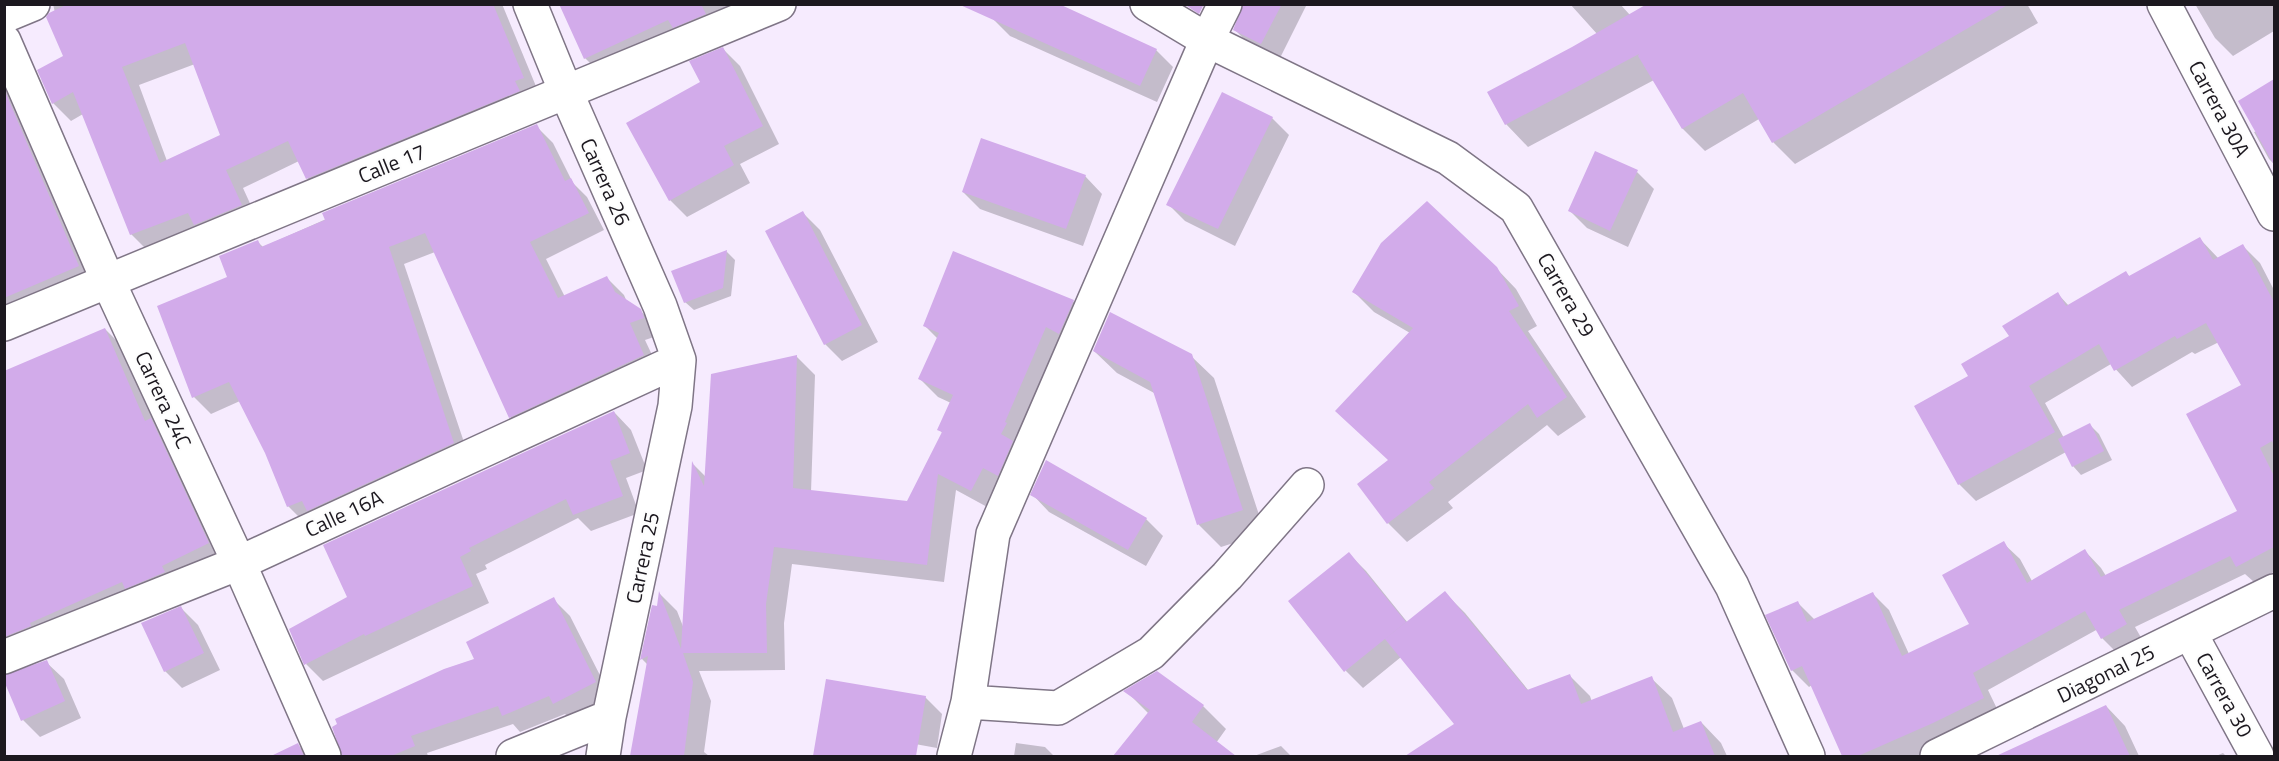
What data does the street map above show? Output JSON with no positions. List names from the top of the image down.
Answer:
{
  "streets": {
    "street": [
      "Carrera 30A",
      "Calle 17",
      "Carrera 26",
      "Carrera 29",
      "Carrera 24C",
      "Calle 16A",
      "Carrera 25",
      "Diagonal 25",
      "Carrera 30"
    ]
  },
  "crossings": [
    ["Calle 17", "Carrera 26"],
    ["Calle 17", "Carrera 24C"],
    ["Carrera 26", "Calle 16A"],
    ["Carrera 26", "Carrera 25"],
    ["Carrera 24C", "Calle 16A"],
    ["Calle 16A", "Carrera 25"],
    ["Diagonal 25", "Carrera 30"]
  ]
}
